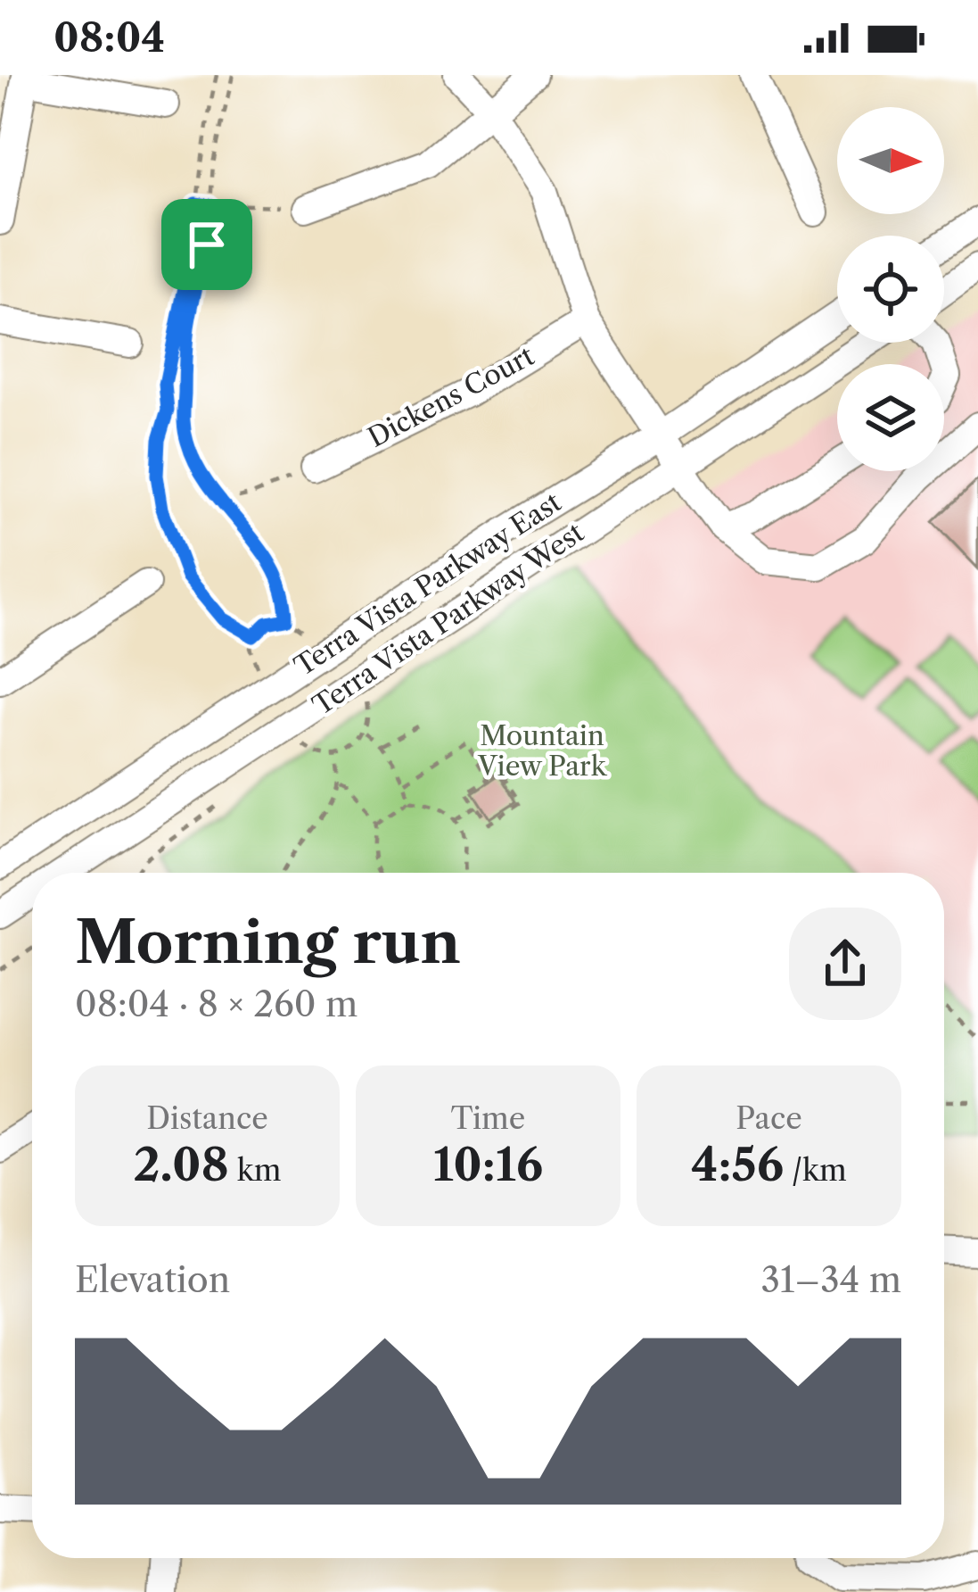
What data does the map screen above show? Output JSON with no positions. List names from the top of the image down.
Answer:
{
  "streets": {
    "street": ["Dickens Court", "Terra Vista Parkway East", "Terra Vista Parkway West"]
  },
  "parks": ["Mountain View Park"],
  "north": "right",
  "page": {
    "status": "08:04",
    "heading": ["Morning run", "08:04 · 8 × 260 m"],
    "stats": [
      ["Distance", "2.08 km"],
      ["Time", "10:16"],
      ["Pace", "4:56 /km"]
    ],
    "chart": ["Elevation", "31–34 m"]
  }
}
